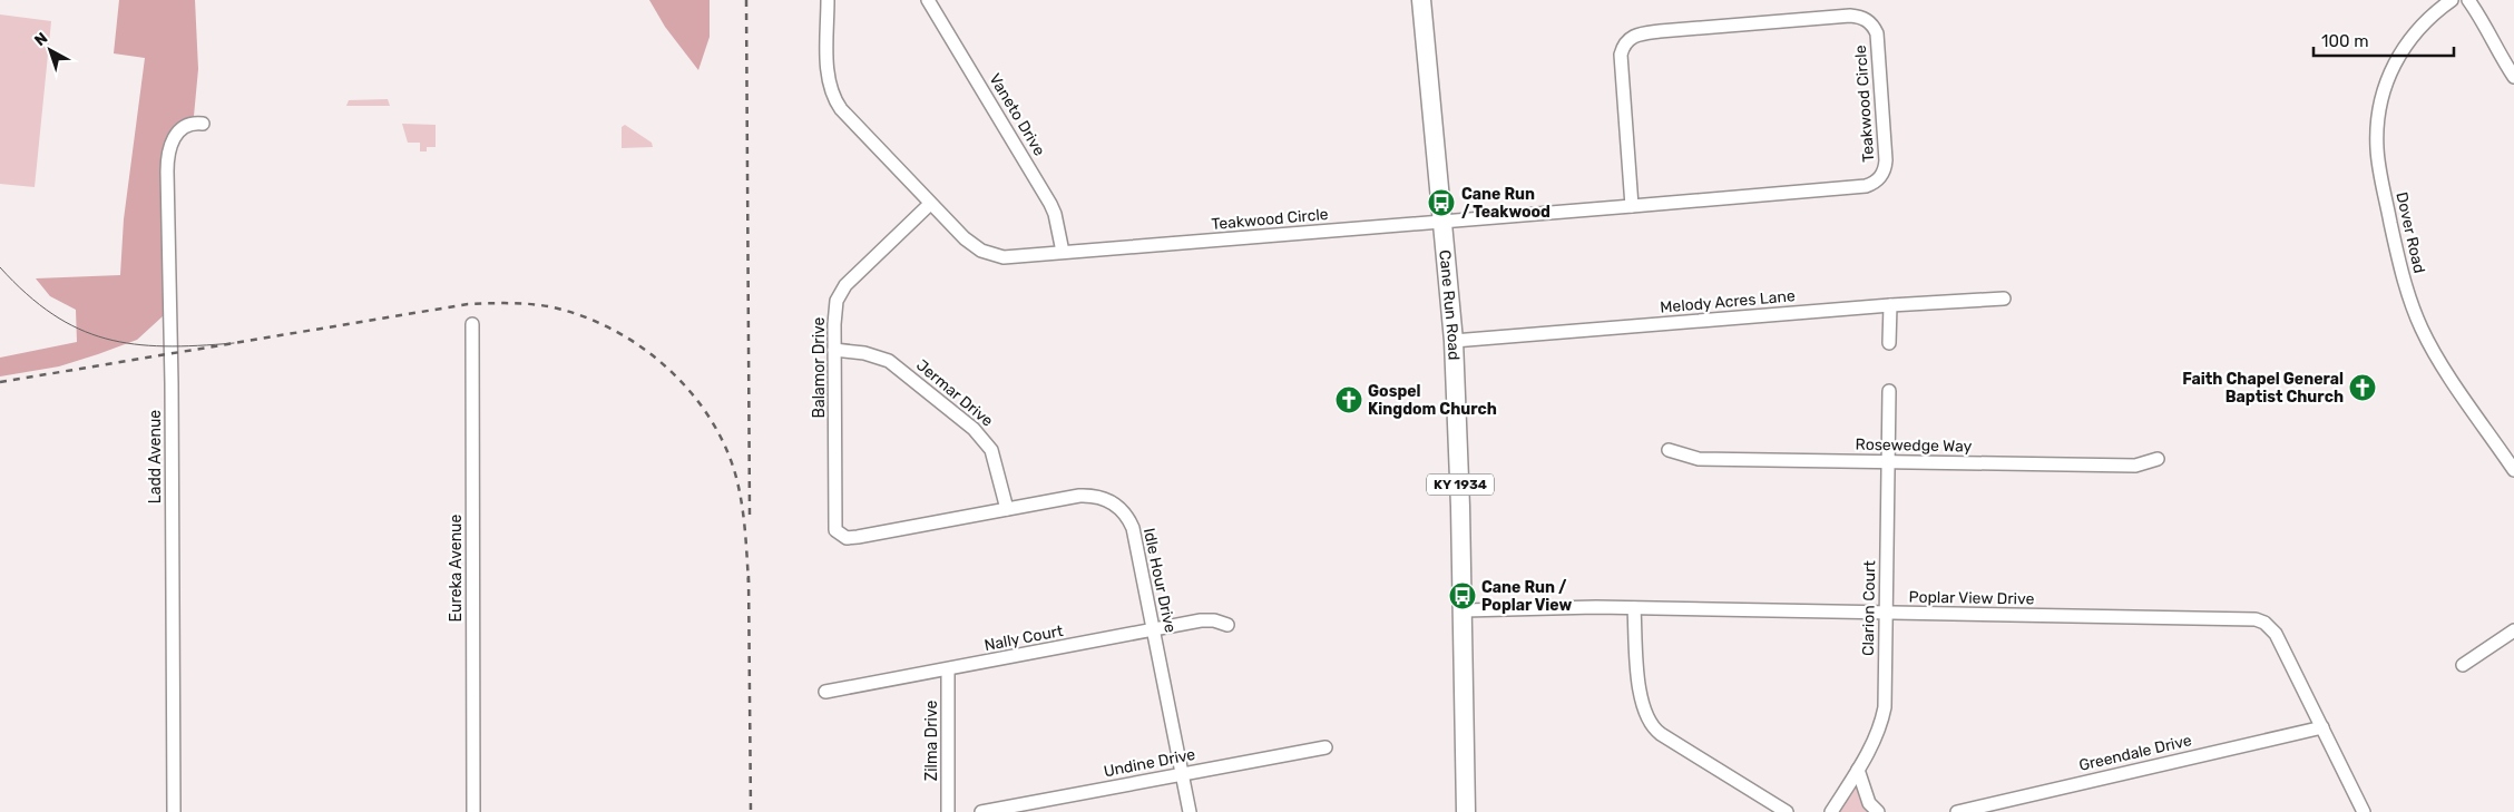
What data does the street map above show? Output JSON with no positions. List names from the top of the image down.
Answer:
{
  "streets": {
    "highway": ["Cane Run Road", "KY 1934"],
    "street": [
      "Teakwood Circle",
      "Vaneto Drive",
      "Dover Road",
      "Melody Acres Lane",
      "Balamor Drive",
      "Jermar Drive",
      "Rosewedge Way",
      "Ladd Avenue",
      "Eureka Avenue",
      "Idle Hour Drive",
      "Poplar View Drive",
      "Clarion Court",
      "Nally Court",
      "Zilma Drive",
      "Greendale Drive",
      "Undine Drive"
    ]
  },
  "crossings": [
    ["Teakwood Circle", "Vaneto Drive"],
    ["Teakwood Circle", "Cane Run Road"],
    ["Teakwood Circle", "Balamor Drive"],
    ["Melody Acres Lane", "Cane Run Road"],
    ["Cane Run Road", "Poplar View Drive"],
    ["Balamor Drive", "Jermar Drive"],
    ["Balamor Drive", "Idle Hour Drive"],
    ["Jermar Drive", "Idle Hour Drive"],
    ["Rosewedge Way", "Clarion Court"],
    ["Idle Hour Drive", "Nally Court"],
    ["Idle Hour Drive", "Undine Drive"],
    ["Poplar View Drive", "Clarion Court"],
    ["Poplar View Drive", "Greendale Drive"],
    ["Nally Court", "Zilma Drive"]
  ],
  "places": {
    "bus stop": ["Cane Run / Teakwood", "Cane Run / Poplar View"],
    "church": ["Faith Chapel General Baptist Church", "Gospel Kingdom Church"]
  },
  "scale_bar": "100 m",
  "north": "top left"
}
